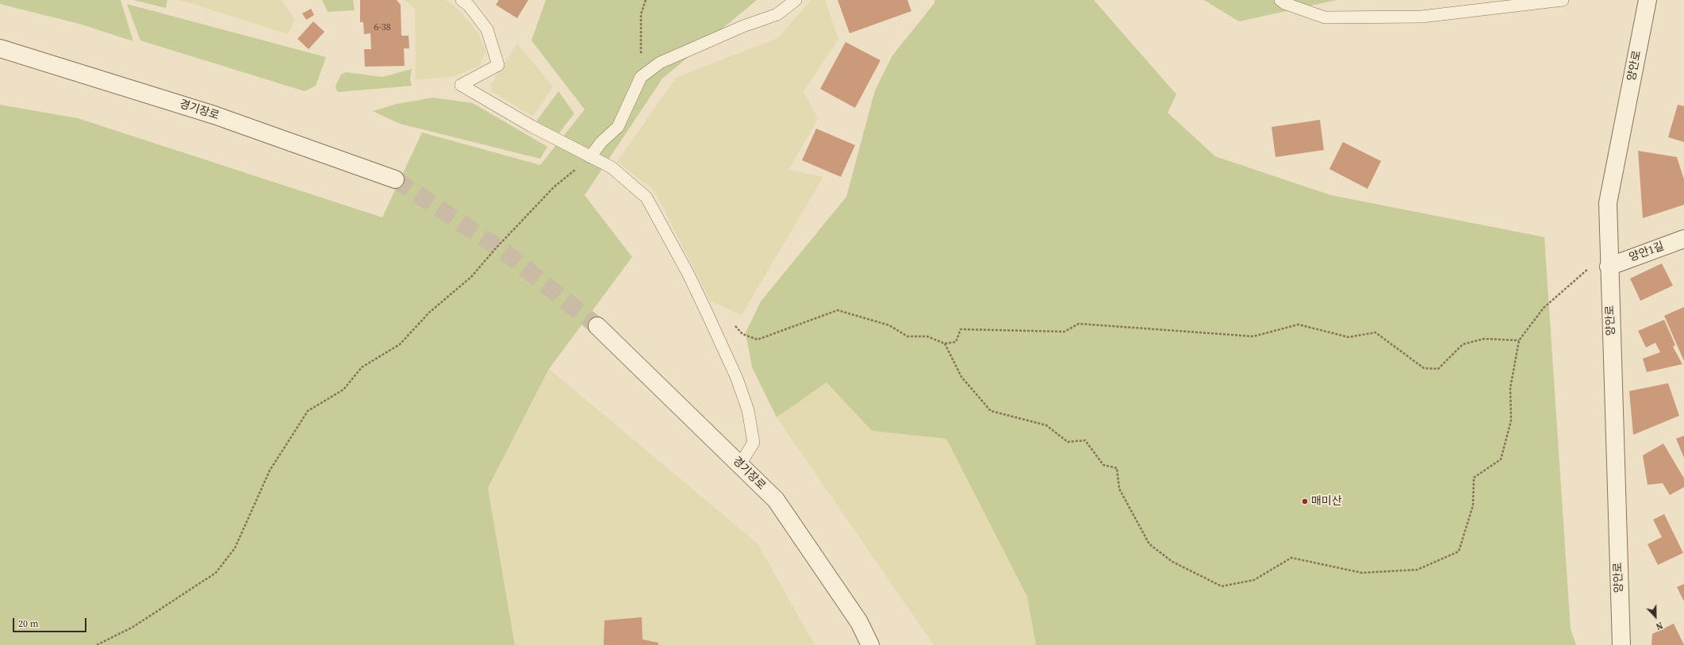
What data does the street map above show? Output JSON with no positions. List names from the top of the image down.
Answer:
{
  "streets": {
    "street": ["양안로", "경기장로", "양안1길"]
  },
  "crossings": [
    ["양안로", "양안1길"]
  ],
  "places": ["매미산"],
  "house_numbers": ["6-38"],
  "scale_bar": "20 m",
  "north": "bottom"
}
